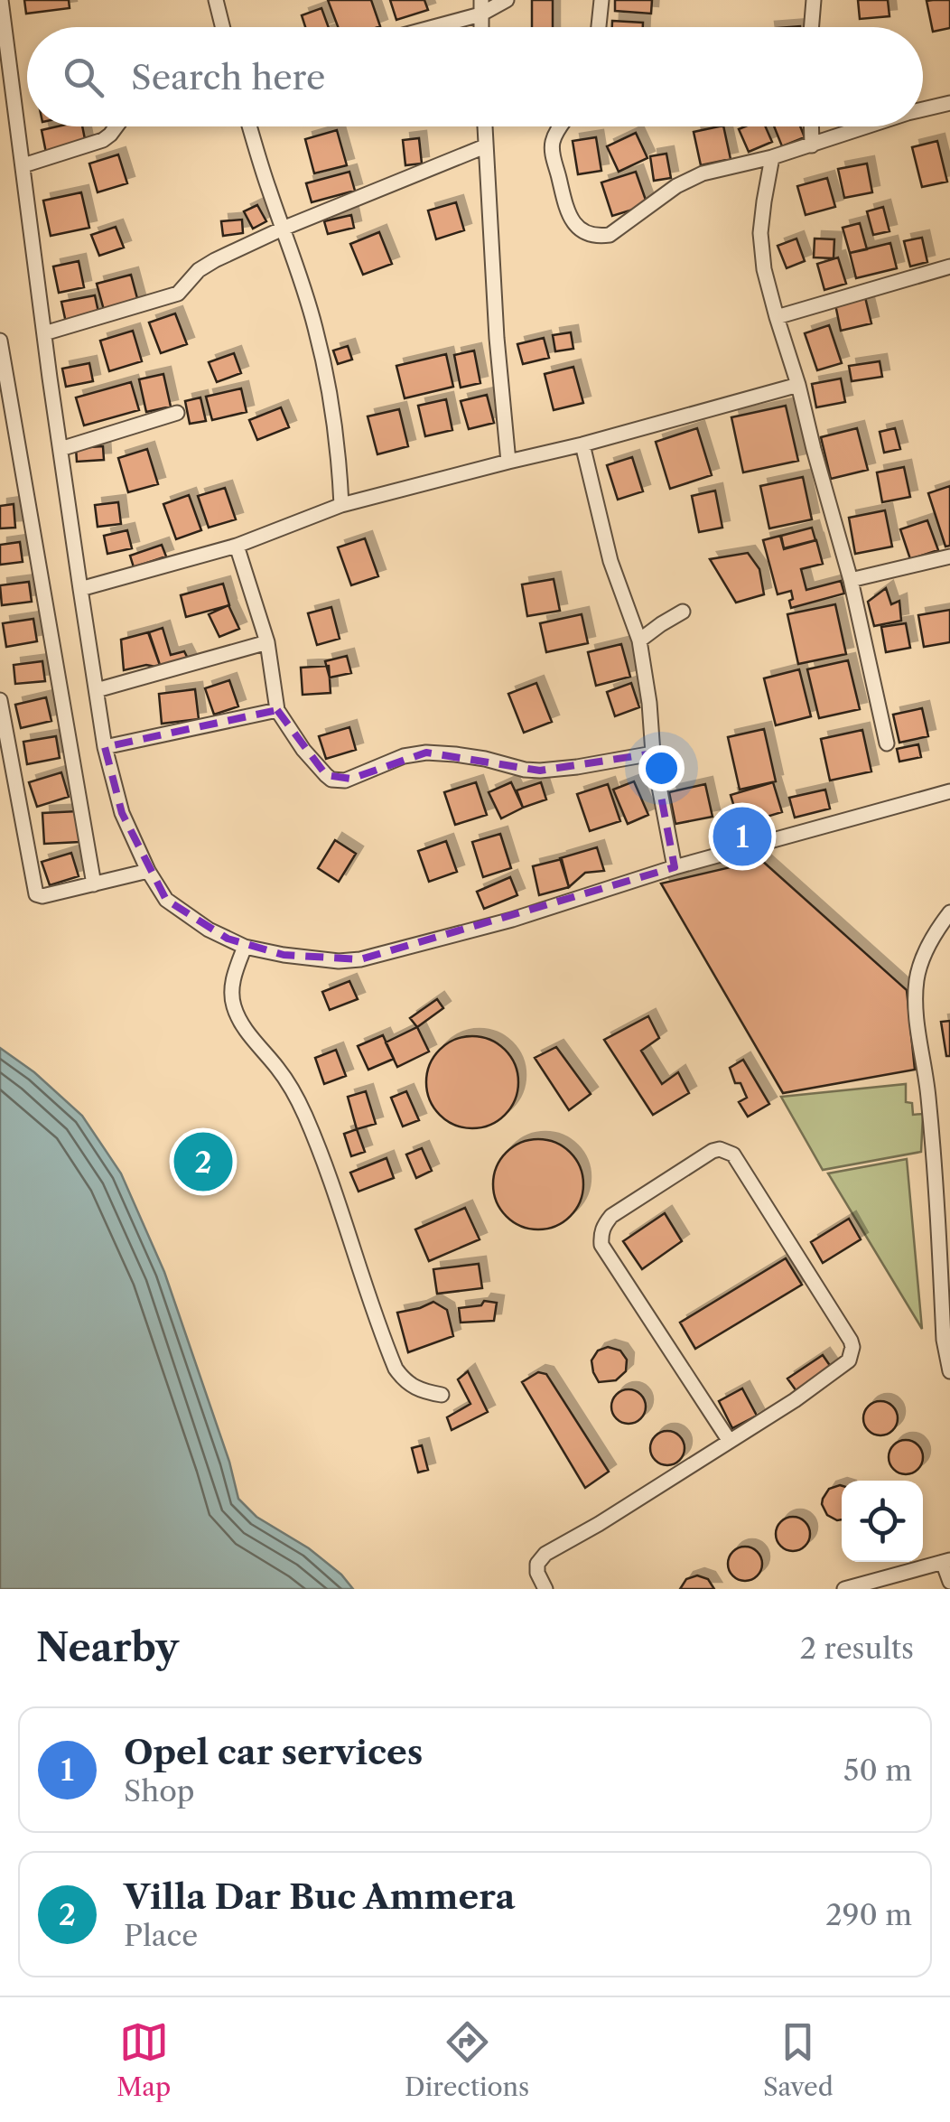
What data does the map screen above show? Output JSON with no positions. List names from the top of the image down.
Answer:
{
  "page": {
    "search": "Search here",
    "pins": ["1", "2"],
    "heading": ["Nearby", "2 results"],
    "list": [
      {
        "mark": "1",
        "name": "Opel car services",
        "note": "Shop",
        "value": "50 m"
      },
      {
        "mark": "2",
        "name": "Villa Dar Buc Ammera",
        "note": "Place",
        "value": "290 m"
      }
    ],
    "nav": ["Map", "Directions", "Saved"]
  }
}
